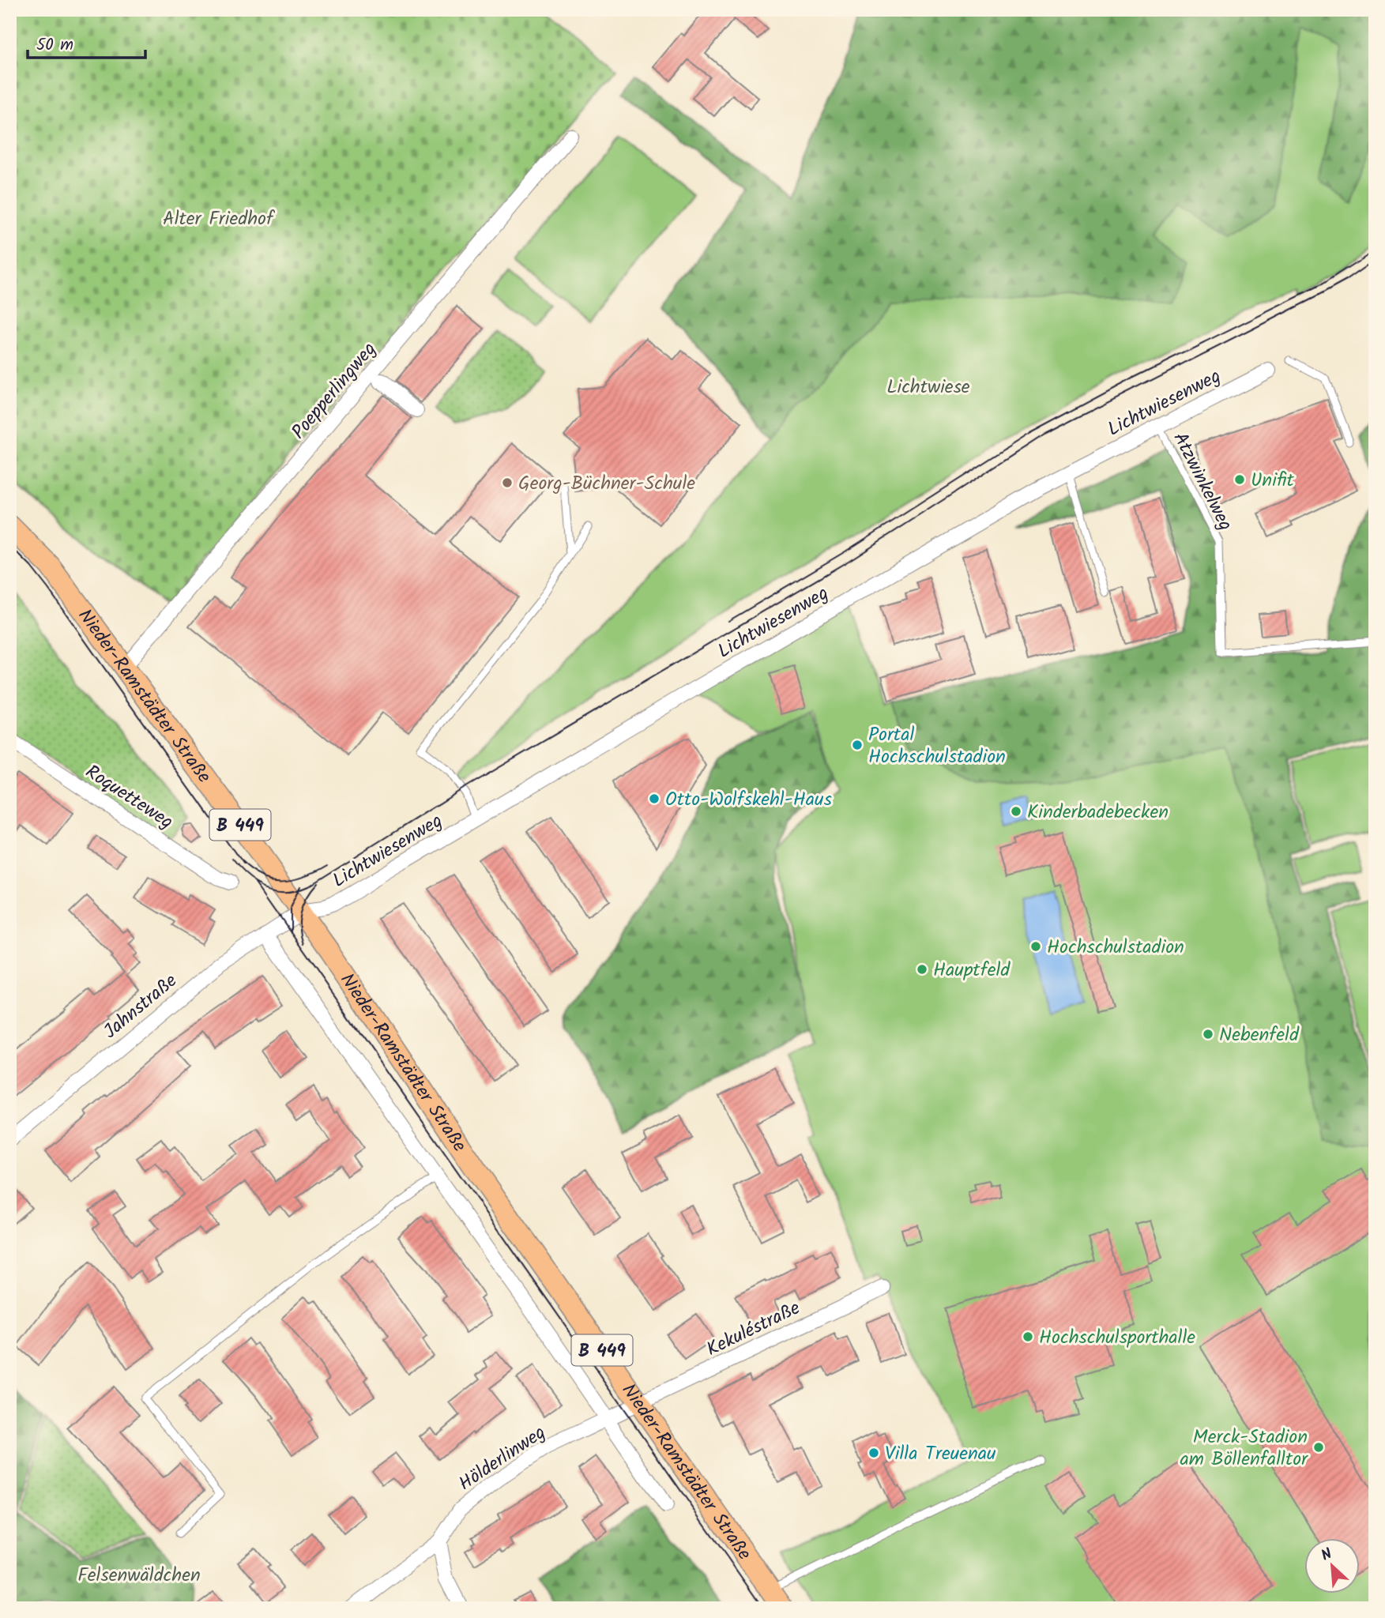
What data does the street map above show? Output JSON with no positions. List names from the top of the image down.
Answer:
{
  "streets": {
    "main road": ["Nieder-Ramstädter Straße", "B 449"],
    "street": [
      "Poepperlingweg",
      "Lichtwiesenweg",
      "Roquetteweg",
      "Jahnstraße",
      "Kekuléstraße",
      "Hölderlinweg"
    ],
    "lane": ["Atzwinkelweg"]
  },
  "crossings": [
    ["Poepperlingweg", "Nieder-Ramstädter Straße"],
    ["Lichtwiesenweg", "Atzwinkelweg"],
    ["Lichtwiesenweg", "Nieder-Ramstädter Straße"],
    ["Lichtwiesenweg", "Jahnstraße"],
    ["Nieder-Ramstädter Straße", "Jahnstraße"],
    ["Nieder-Ramstädter Straße", "Kekuléstraße"],
    ["Nieder-Ramstädter Straße", "Hölderlinweg"],
    ["Kekuléstraße", "Hölderlinweg"]
  ],
  "parks": ["Alter Friedhof", "Lichtwiese", "Felsenwäldchen"],
  "places": [
    "Unifit",
    "Georg-Büchner-Schule",
    "Portal Hochschulstadion",
    "Otto-Wolfskehl-Haus",
    "Kinderbadebecken",
    "Hochschulstadion",
    "Hauptfeld",
    "Nebenfeld",
    "Hochschulsporthalle",
    "Merck-Stadion am Böllenfalltor",
    "Villa Treuenau"
  ],
  "scale_bar": "50 m",
  "north": "top left"
}
